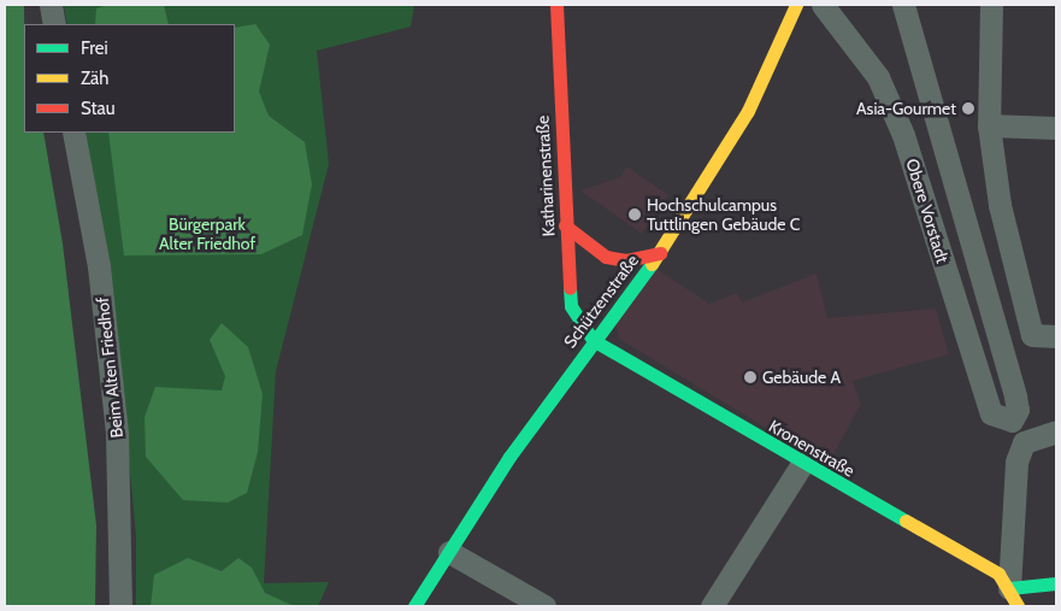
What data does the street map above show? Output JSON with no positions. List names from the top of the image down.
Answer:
{
  "streets": {
    "street": [
      "Katharinenstraße",
      "Obere Vorstadt",
      "Schützenstraße",
      "Beim Alten Friedhof",
      "Kronenstraße"
    ]
  },
  "crossings": [
    ["Katharinenstraße", "Schützenstraße"],
    ["Katharinenstraße", "Kronenstraße"],
    ["Schützenstraße", "Kronenstraße"]
  ],
  "parks": ["Bürgerpark Alter Friedhof"],
  "places": ["Asia-Gourmet", "Hochschulcampus Tuttlingen Gebäude C", "Gebäude A"],
  "legend": ["Frei", "Zäh", "Stau"]
}
